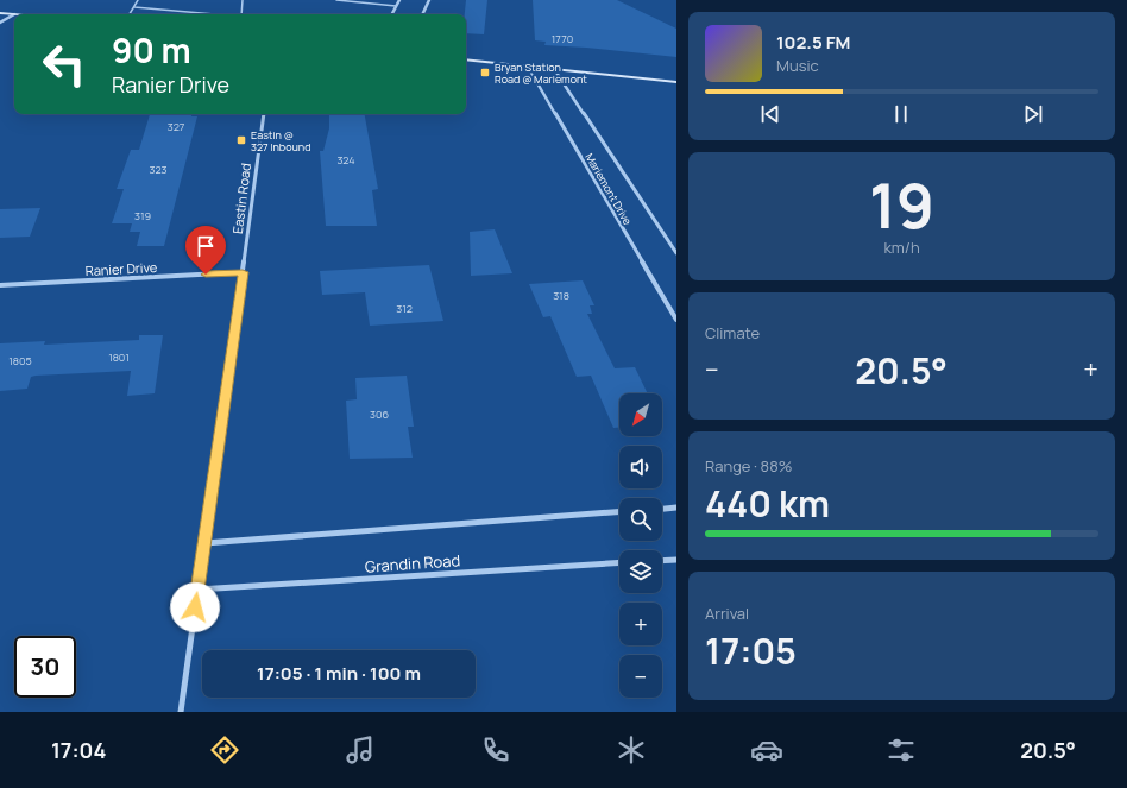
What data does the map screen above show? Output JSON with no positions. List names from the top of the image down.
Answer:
{
  "streets": {
    "street": [
      "Mariemont Drive",
      "Eastin Road",
      "Ranier Drive",
      "Grandin Road"
    ]
  },
  "crossings": [
    ["Eastin Road", "Ranier Drive"],
    ["Eastin Road", "Grandin Road"]
  ],
  "places": {
    "transit": ["Bryan Station Road @ Mariemont", "Eastin @ 327 Inbound"]
  },
  "house_numbers": [
    "1770",
    "327",
    "324",
    "323",
    "319",
    "318",
    "312",
    "1801",
    "1805",
    "306"
  ],
  "north": "bottom left",
  "page": {
    "turn": ["90 m", "Ranier Drive"],
    "song": ["102.5 FM", "Music"],
    "tile": [
      ["19", "km/h"],
      "Climate",
      ["Range · 88%", "440 km"],
      ["Arrival", "17:05"]
    ],
    "heat": ["−", "20.5°", "+"],
    "map_buttons": ["+", "−"],
    "limit": "30",
    "trip": "17:05 · 1 min · 100 m",
    "tabs": ["17:04", "20.5°"]
  }
}
